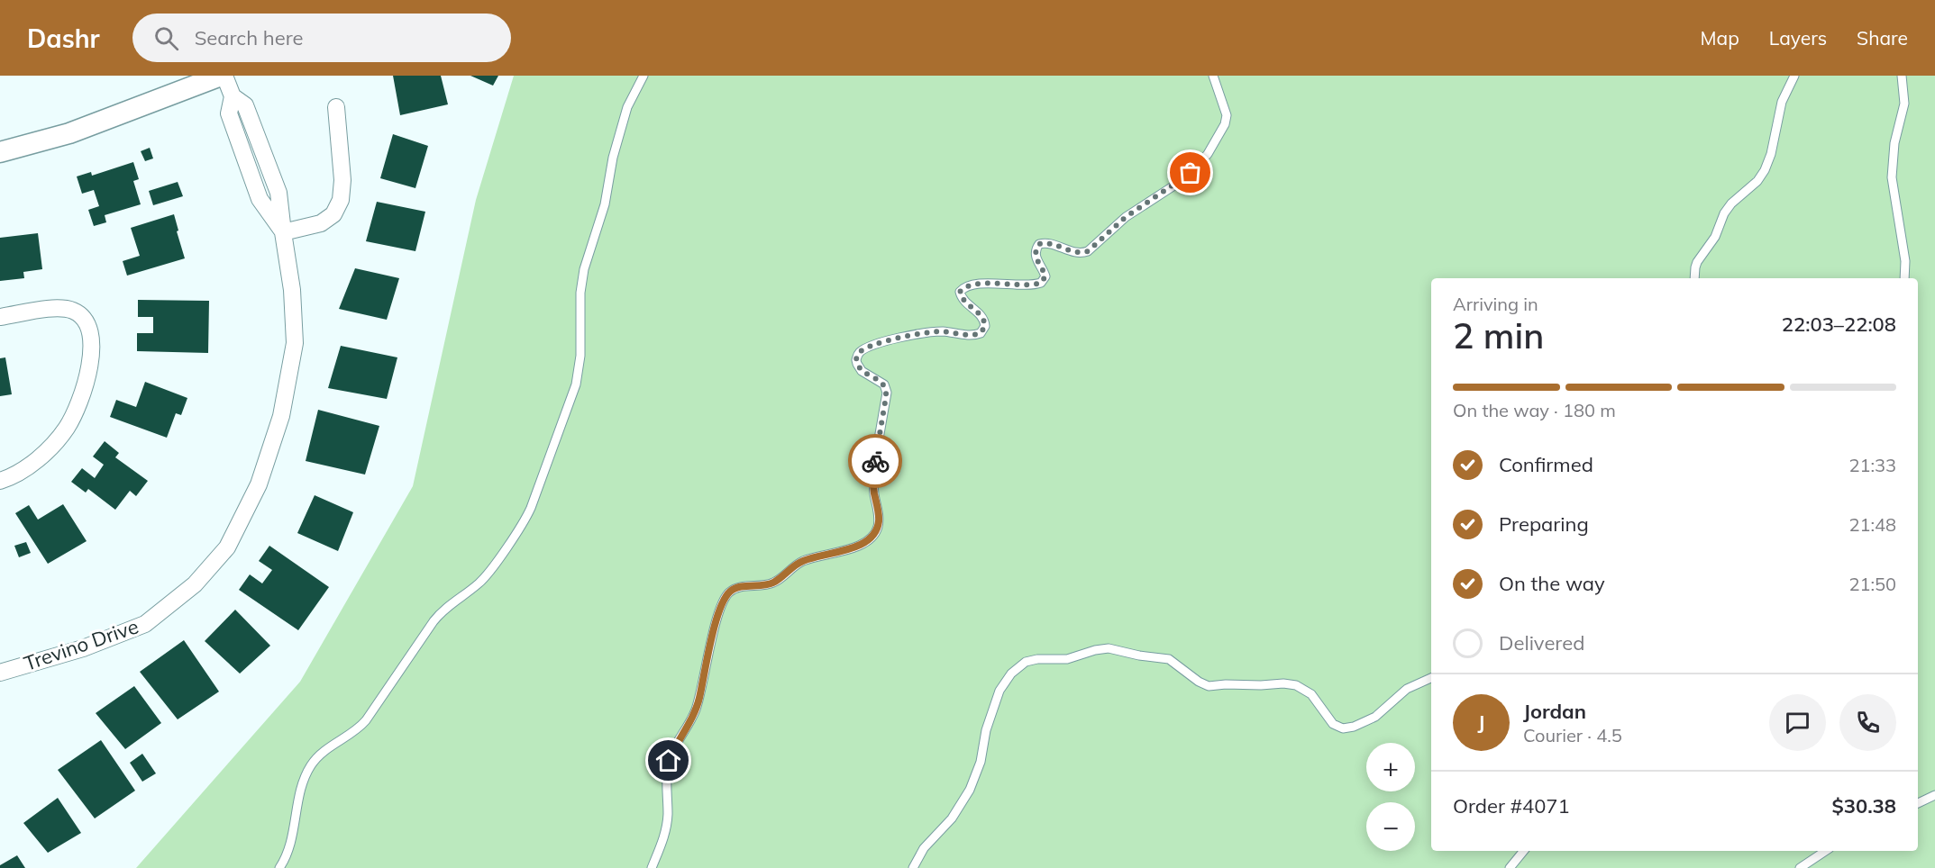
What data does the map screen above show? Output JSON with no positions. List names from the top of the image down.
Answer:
{
  "streets": {
    "street": ["Trevino Drive"]
  },
  "page": {
    "header": "Dashr",
    "search": "Search here",
    "nav": ["Map", "Layers", "Share"],
    "heading": ["2 min", "Arriving in", "22:03–22:08"],
    "panel": [
      "Jordan",
      "Courier · 4.5",
      "Order #4071",
      "$30.38"
    ],
    "bar": "On the way · 180 m",
    "list": [
      ["Confirmed", "21:33"],
      ["Preparing", "21:48"],
      ["On the way", "21:50"],
      "Delivered"
    ],
    "round": "J",
    "map_buttons": ["+", "−"]
  }
}
